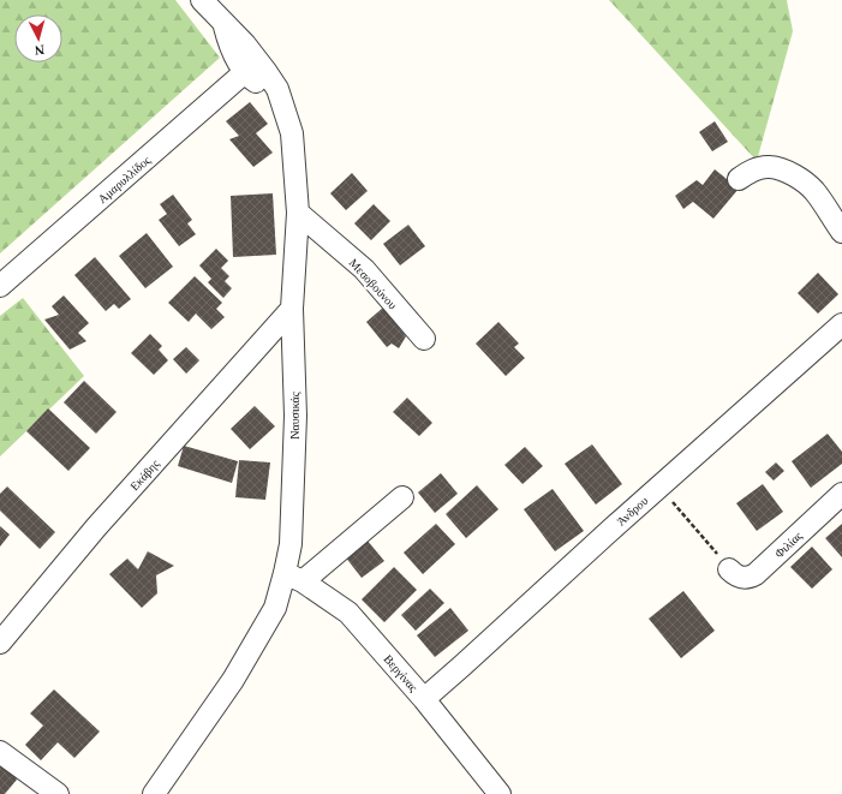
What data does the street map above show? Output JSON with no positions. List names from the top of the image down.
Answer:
{
  "streets": {
    "street": [
      "Αμαρυλλίδος",
      "Μεσοβούνου",
      "Ναυσικάς",
      "Εκάβης",
      "Άνδρου",
      "Φιλίας",
      "Βεργίνας"
    ]
  },
  "crossings": [
    ["Μεσοβούνου", "Ναυσικάς"],
    ["Ναυσικάς", "Εκάβης"],
    ["Ναυσικάς", "Βεργίνας"],
    ["Άνδρου", "Βεργίνας"]
  ],
  "north": "bottom"
}
